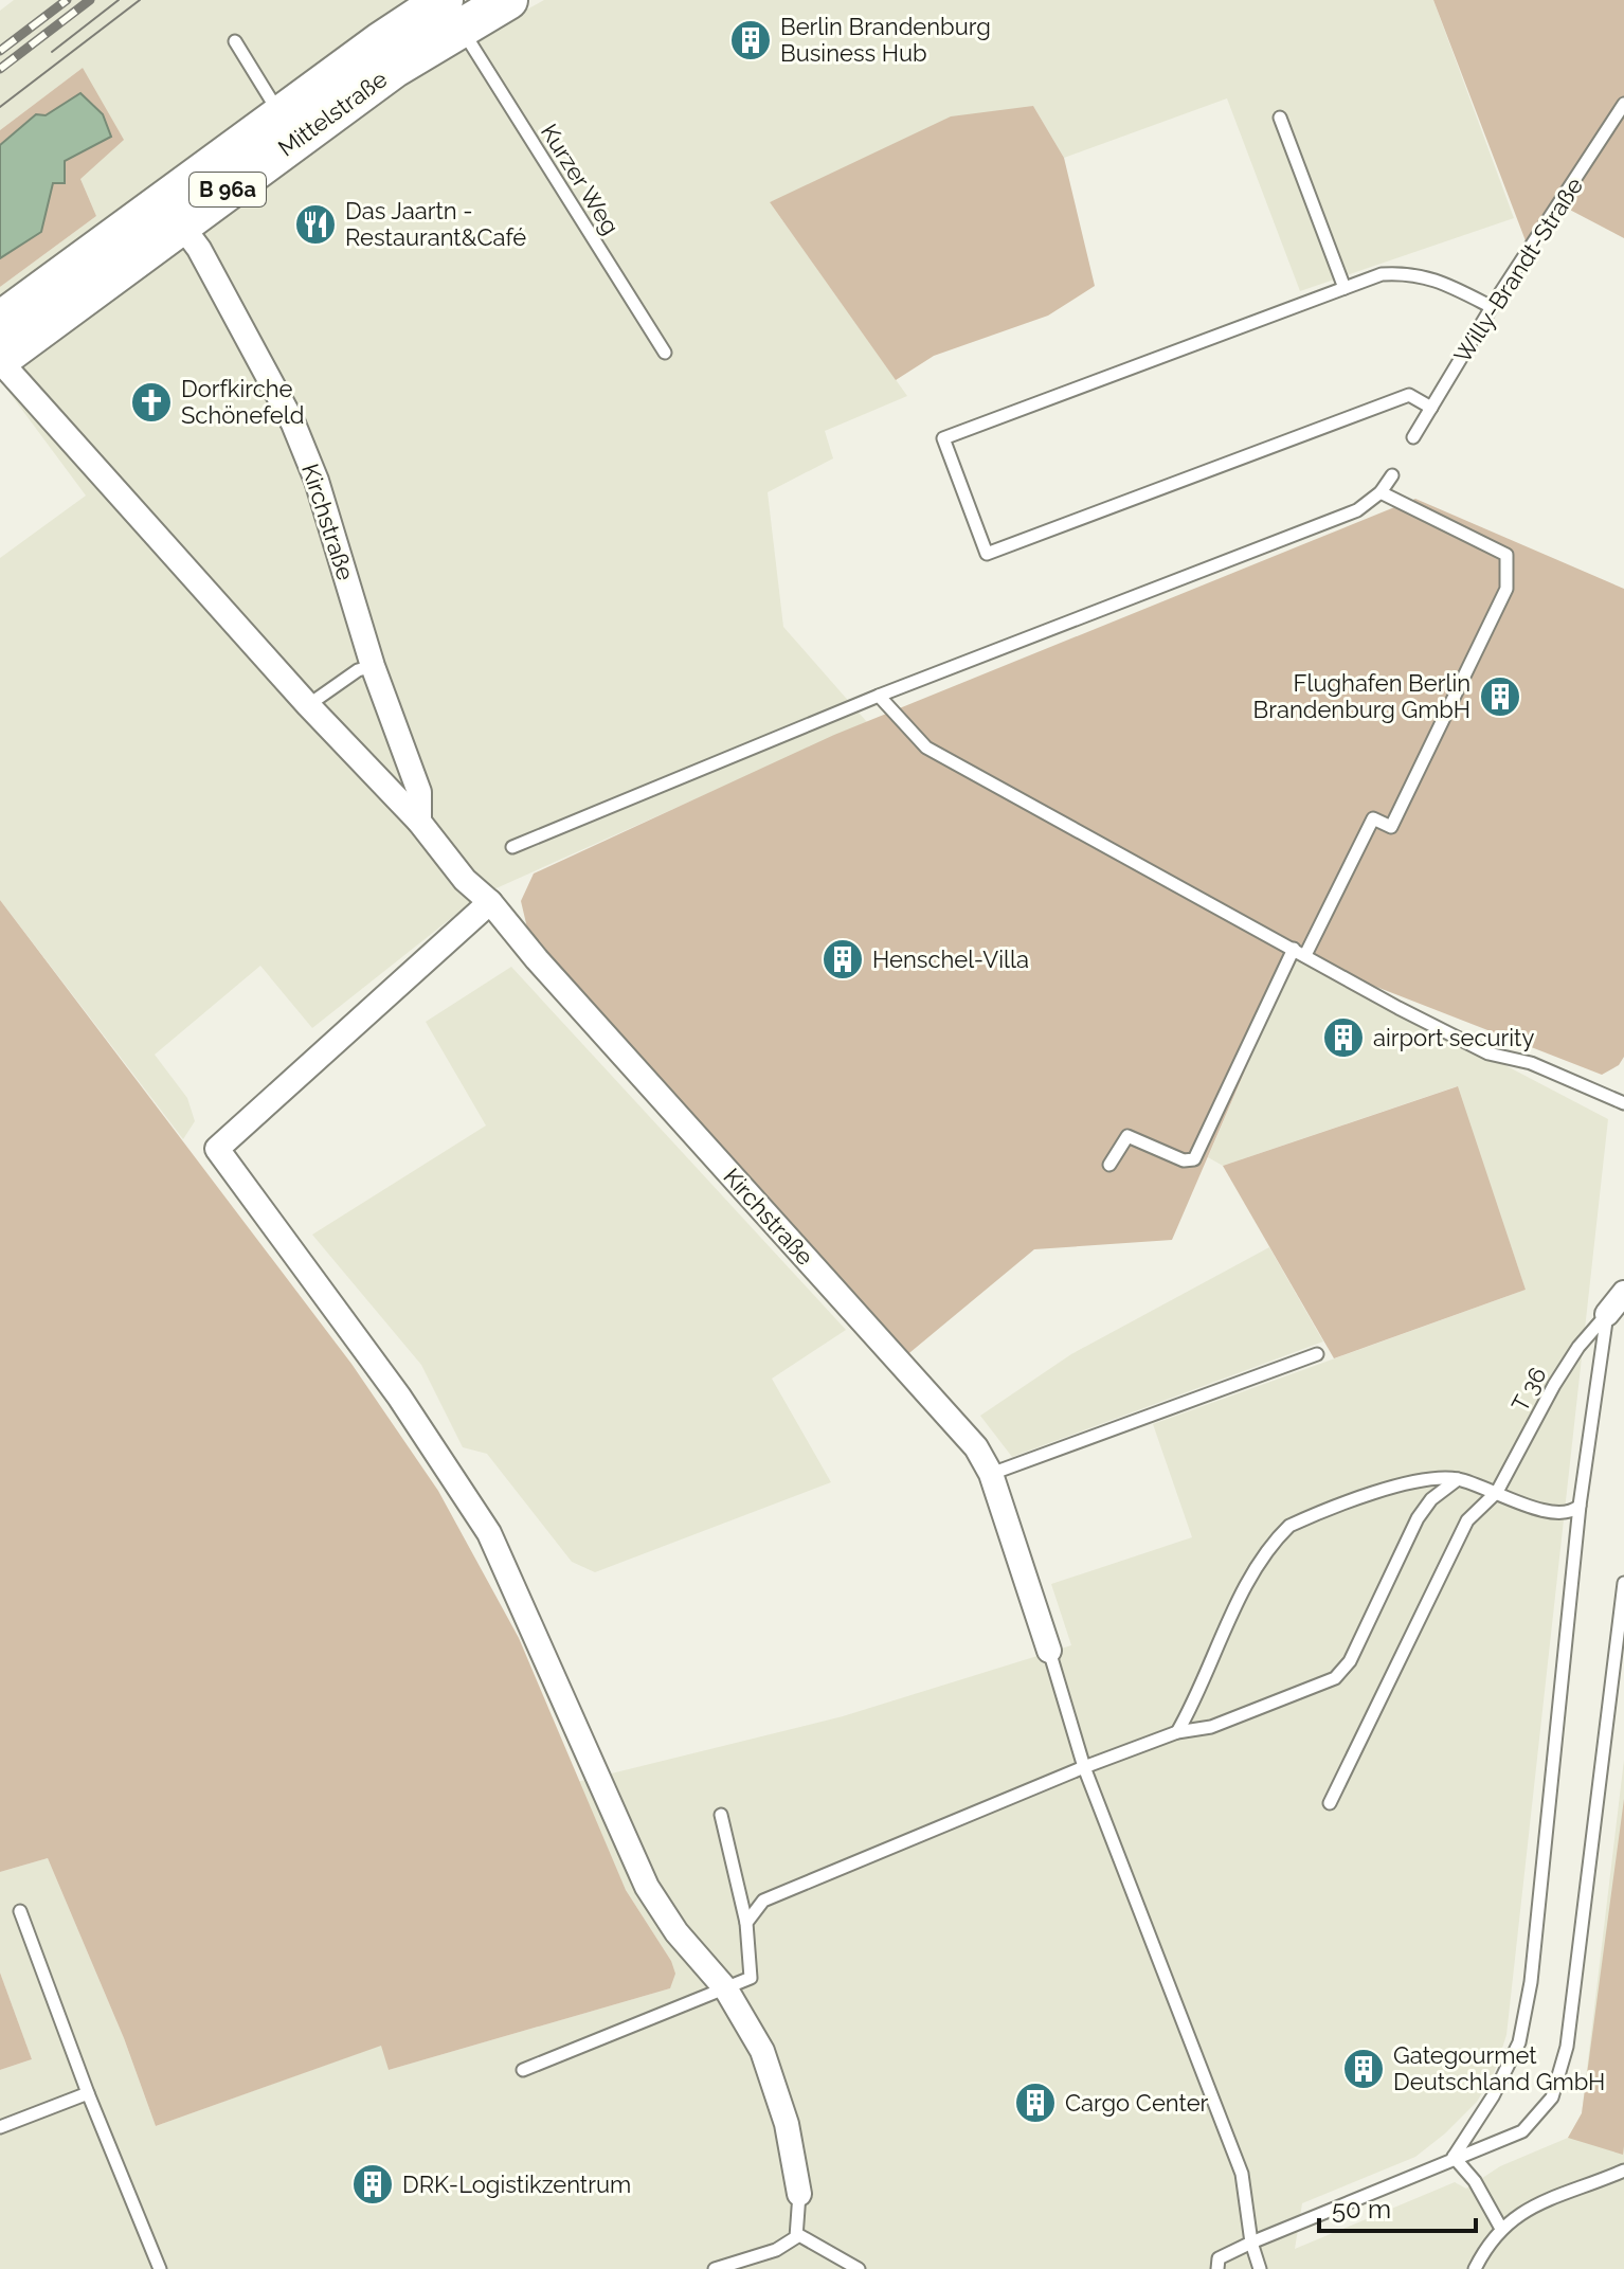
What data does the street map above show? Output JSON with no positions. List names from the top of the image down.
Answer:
{
  "streets": {
    "main road": ["Mittelstraße", "B 96a"],
    "street": ["Kirchstraße"],
    "lane": ["Kurzer Weg", "Willy-Brandt-Straße", "T 36"]
  },
  "crossings": [
    ["Mittelstraße", "Kurzer Weg"],
    ["Mittelstraße", "B 96a"],
    ["Mittelstraße", "Kirchstraße"],
    ["B 96a", "Kirchstraße"]
  ],
  "places": {
    "building": [
      "Berlin Brandenburg Business Hub",
      "Flughafen Berlin Brandenburg GmbH",
      "Henschel-Villa",
      "airport security",
      "Gategourmet Deutschland GmbH",
      "Cargo Center",
      "DRK-Logistikzentrum"
    ],
    "restaurant": ["Das Jaartn - Restaurant&Café"],
    "church": ["Dorfkirche Schönefeld"]
  },
  "scale_bar": "50 m"
}
